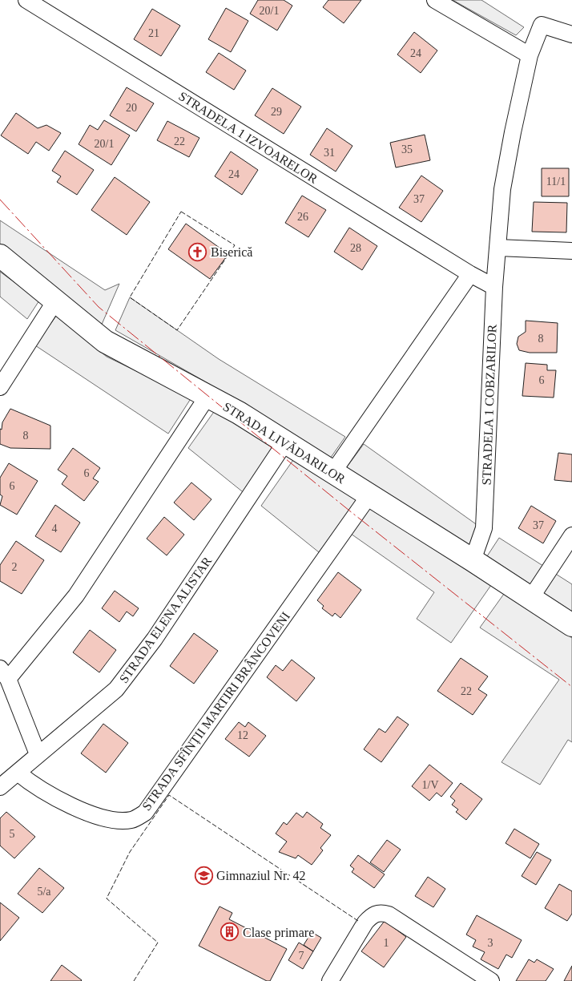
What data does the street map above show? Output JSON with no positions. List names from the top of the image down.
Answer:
{
  "streets": {
    "street": [
      "STRADELA 1 IZVOARELOR",
      "STRADELA 1 COBZARILOR",
      "STRADA LIVĂDARILOR",
      "STRADA ELENA ALISTAR",
      "STRADA SFÎNȚII MARTIRI BRÂNCOVENI"
    ]
  },
  "crossings": [
    ["STRADELA 1 IZVOARELOR", "STRADELA 1 COBZARILOR"],
    ["STRADELA 1 COBZARILOR", "STRADA LIVĂDARILOR"],
    ["STRADA LIVĂDARILOR", "STRADA ELENA ALISTAR"],
    ["STRADA LIVĂDARILOR", "STRADA SFÎNȚII MARTIRI BRÂNCOVENI"],
    ["STRADA ELENA ALISTAR", "STRADA SFÎNȚII MARTIRI BRÂNCOVENI"]
  ],
  "places": {
    "church": ["Biserică"],
    "school or university": ["Gimnaziul Nr. 42"],
    "building": ["Clase primare"]
  },
  "house_numbers": [
    "20/1",
    "21",
    "24",
    "20",
    "29",
    "22",
    "20/1",
    "35",
    "31",
    "24",
    "11/1",
    "37",
    "26",
    "28",
    "8",
    "6",
    "8",
    "6",
    "6",
    "37",
    "4",
    "2",
    "22",
    "12",
    "1/V",
    "5",
    "5/a",
    "1",
    "3",
    "7"
  ]
}
